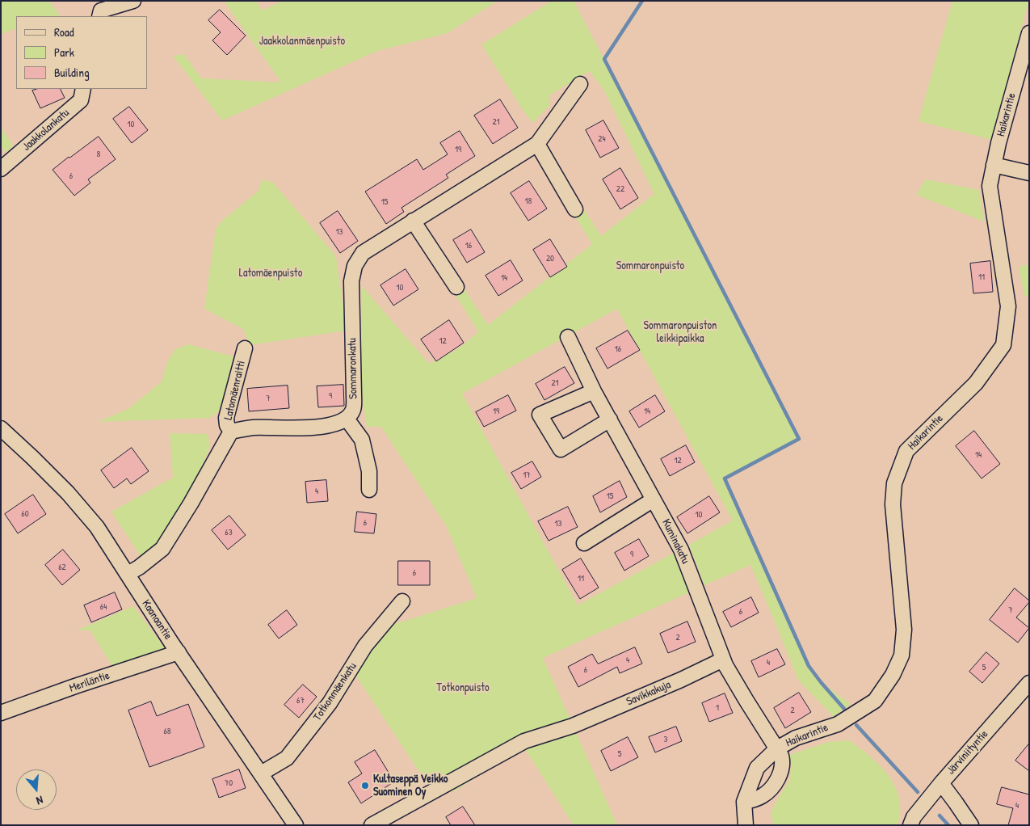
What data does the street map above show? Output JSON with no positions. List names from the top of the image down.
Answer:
{
  "streets": {
    "street": [
      "Haikarintie",
      "Jaakkolankatu",
      "Sommaronkatu",
      "Latomäenraitti",
      "Kuminakatu",
      "Kaanaantie",
      "Meriläntie",
      "Totkonmäenkatu",
      "Savikkakuja",
      "Järviniityntie"
    ]
  },
  "crossings": [
    ["Haikarintie", "Kuminakatu"],
    ["Kuminakatu", "Savikkakuja"],
    ["Kaanaantie", "Meriläntie"],
    ["Kaanaantie", "Totkonmäenkatu"]
  ],
  "parks": [
    "Jaakkolanmäenpuisto",
    "Sommaronpuisto",
    "Latomäenpuisto",
    "Sommaronpuiston leikkipaikka",
    "Totkonpuisto"
  ],
  "places": ["Kultaseppä Veikko Suominen Oy"],
  "house_numbers": [
    "21",
    "10",
    "24",
    "19",
    "8",
    "6",
    "22",
    "18",
    "15",
    "13",
    "16",
    "20",
    "11",
    "14",
    "10",
    "12",
    "16",
    "21",
    "9",
    "7",
    "19",
    "14",
    "14",
    "12",
    "17",
    "4",
    "15",
    "60",
    "10",
    "6",
    "13",
    "63",
    "9",
    "62",
    "6",
    "11",
    "64",
    "7",
    "6",
    "2",
    "4",
    "4",
    "5",
    "6",
    "67",
    "1",
    "2",
    "68",
    "3",
    "5",
    "70",
    "4"
  ],
  "legend": ["Road", "Park", "Building"],
  "north": "bottom"
}
